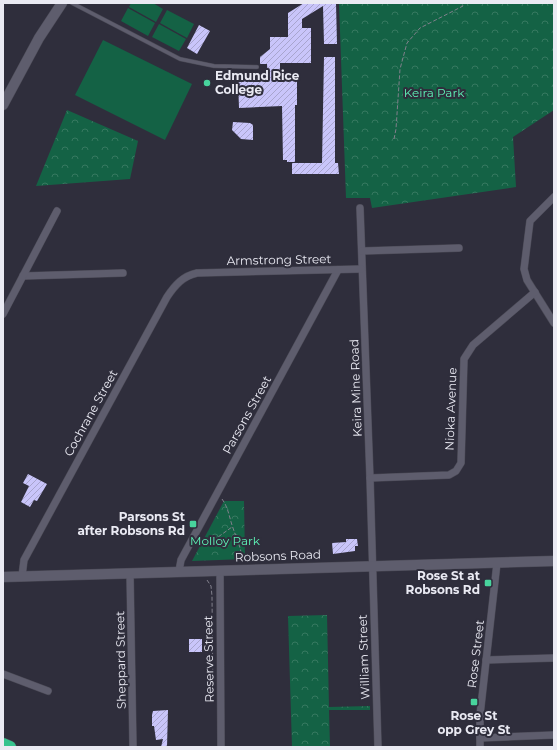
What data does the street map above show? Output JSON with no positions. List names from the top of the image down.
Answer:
{
  "streets": {
    "main road": ["Robsons Road"],
    "street": [
      "Armstrong Street",
      "Keira Mine Road",
      "Nioka Avenue",
      "Cochrane Street",
      "Parsons Street",
      "Rose Street",
      "William Street",
      "Reserve Street",
      "Sheppard Street"
    ]
  },
  "crossings": [
    ["Armstrong Street", "Keira Mine Road"],
    ["Armstrong Street", "Cochrane Street"],
    ["Armstrong Street", "Parsons Street"],
    ["Keira Mine Road", "Nioka Avenue"],
    ["Keira Mine Road", "Robsons Road"],
    ["Keira Mine Road", "William Street"],
    ["Cochrane Street", "Robsons Road"],
    ["Parsons Street", "Robsons Road"],
    ["Robsons Road", "Rose Street"],
    ["Robsons Road", "William Street"],
    ["Robsons Road", "Reserve Street"],
    ["Robsons Road", "Sheppard Street"]
  ],
  "parks": ["Keira Park", "Molloy Park"],
  "places": {
    "other": ["Edmund Rice College"],
    "transit": ["Parsons St after Robsons Rd", "Rose St at Robsons Rd", "Rose St opp Grey St"]
  }
}
